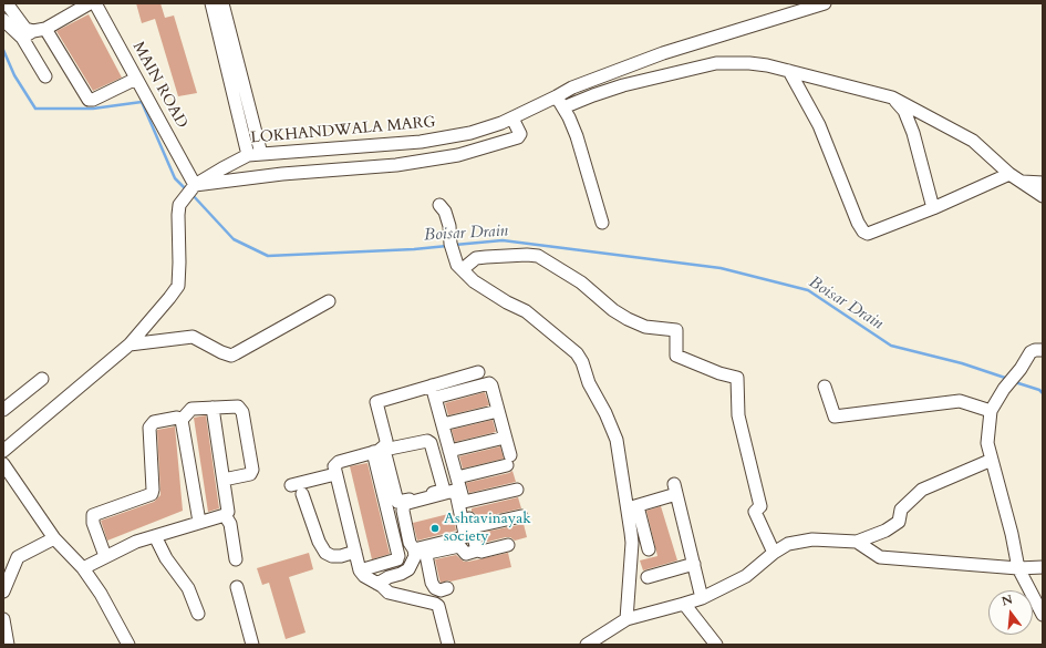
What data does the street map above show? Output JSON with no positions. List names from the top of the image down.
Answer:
{
  "streets": {
    "street": ["MAIN ROAD", "LOKHANDWALA MARG"]
  },
  "crossings": [
    ["MAIN ROAD", "LOKHANDWALA MARG"]
  ],
  "water": ["Boisar Drain"],
  "places": ["Ashtavinayak society"],
  "north": "top"
}
